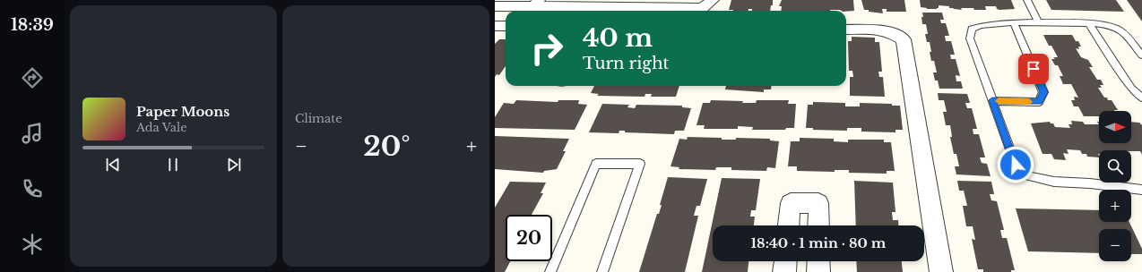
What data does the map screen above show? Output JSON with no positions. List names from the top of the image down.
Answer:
{
  "north": "right",
  "page": {
    "tabs": "18:39",
    "tile": "Climate",
    "turn": ["40 m", "Turn right"],
    "song": ["Paper Moons", "Ada Vale"],
    "map_buttons": ["+", "−"],
    "heat": ["−", "20°", "+"],
    "limit": "20",
    "trip": "18:40 · 1 min · 80 m"
  }
}
